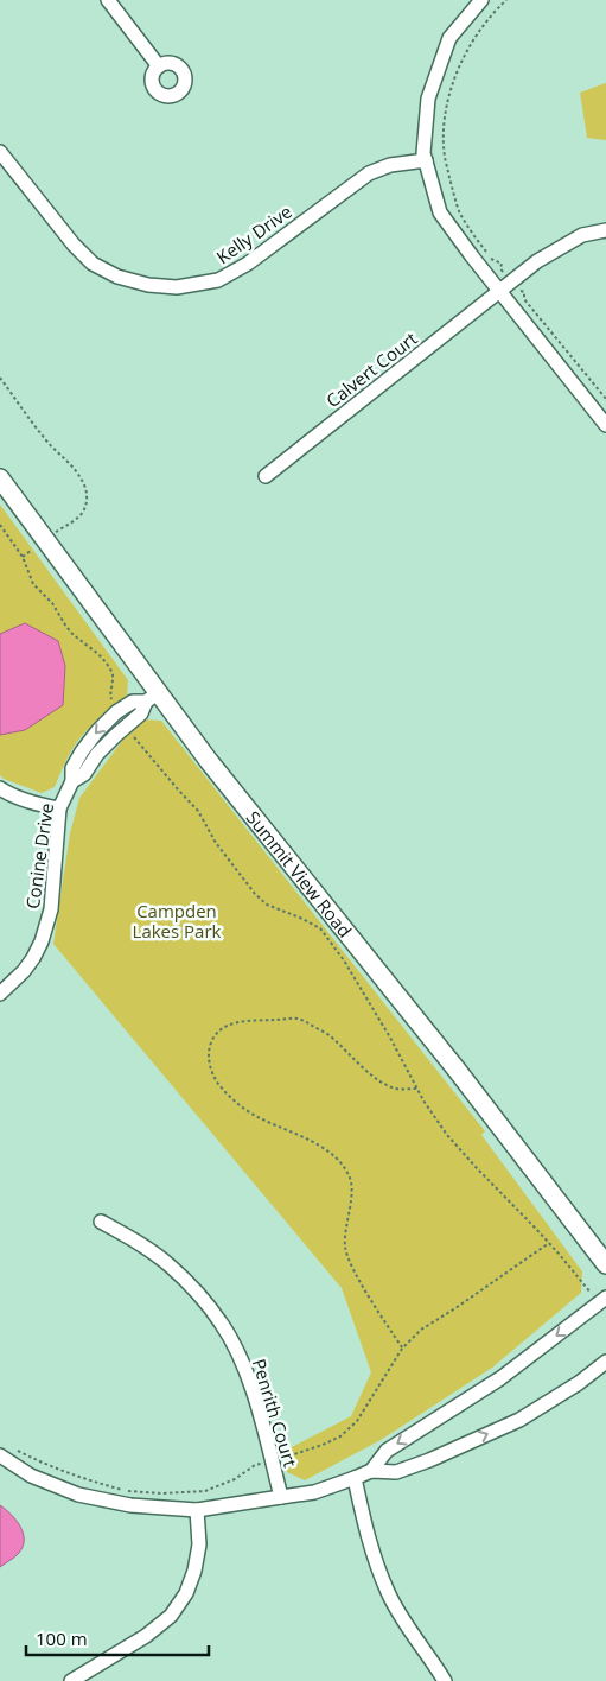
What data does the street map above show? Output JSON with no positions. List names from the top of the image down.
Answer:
{
  "streets": {
    "street": [
      "Kelly Drive",
      "Calvert Court",
      "Conine Drive",
      "Summit View Road",
      "Penrith Court"
    ]
  },
  "crossings": [
    ["Conine Drive", "Summit View Road"]
  ],
  "parks": ["Campden Lakes Park"],
  "scale_bar": "100 m"
}
